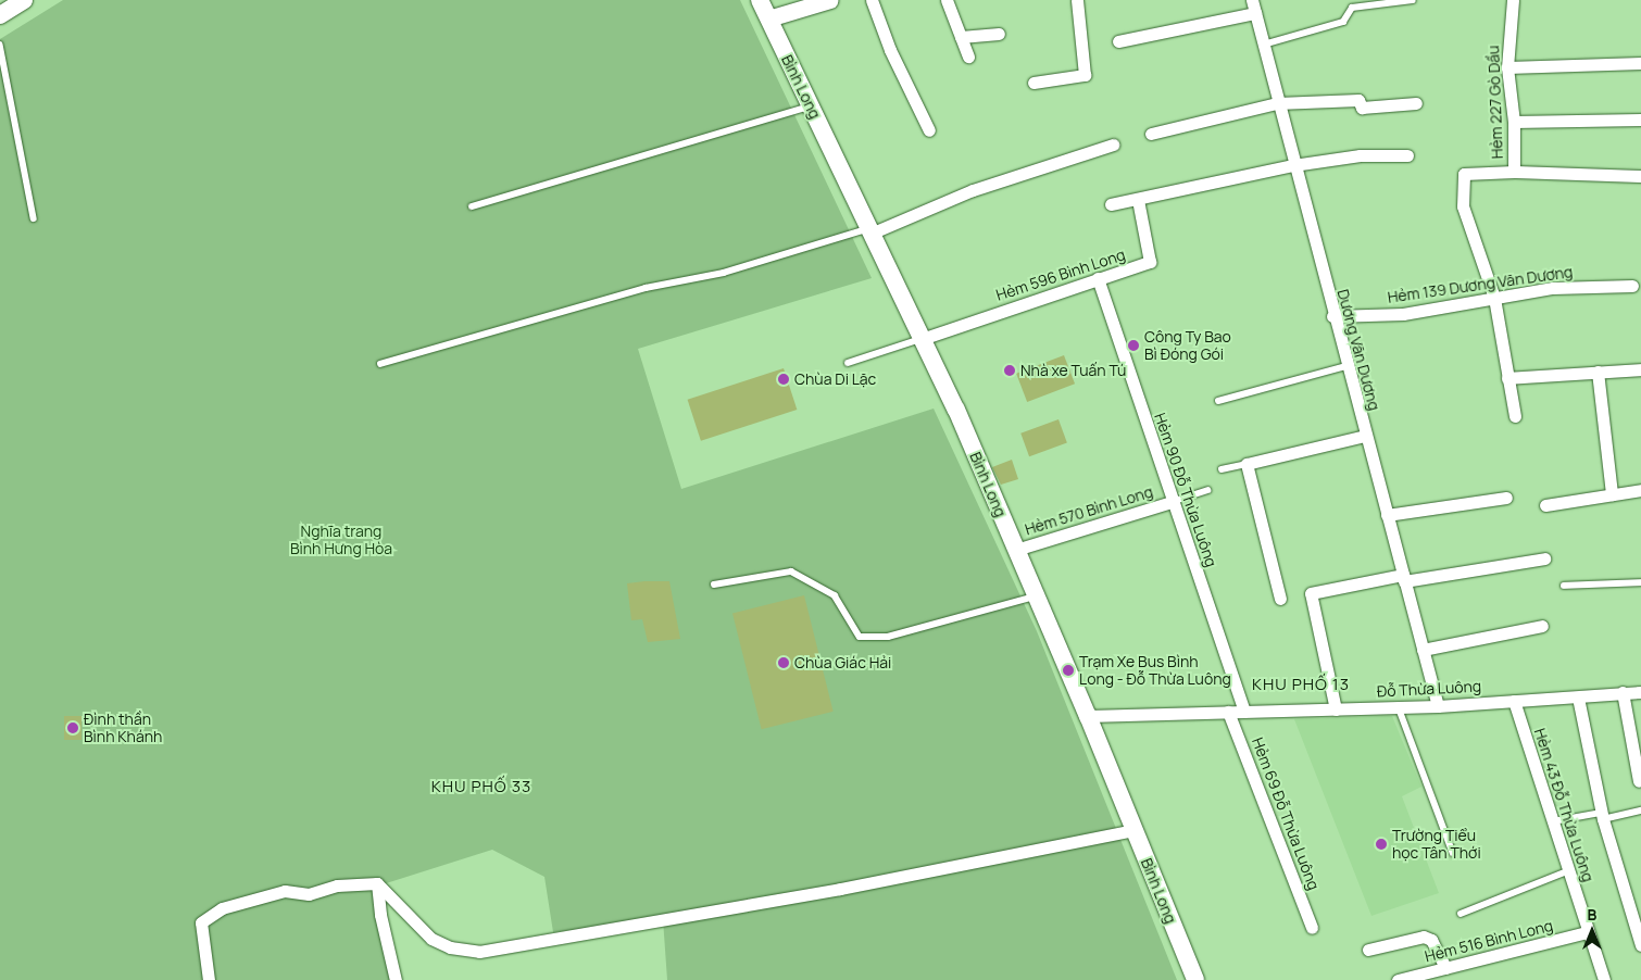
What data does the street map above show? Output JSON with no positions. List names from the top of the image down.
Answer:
{
  "streets": {
    "main road": ["Bình Long"],
    "street": [
      "Hẻm 227 Gò Dầu",
      "Hẻm 596 Bình Long",
      "Hẻm 139 Dương Văn Dương",
      "Dương Văn Dương",
      "Hẻm 90 Đỗ Thừa Luông",
      "Hẻm 570 Bình Long",
      "Đỗ Thừa Luông",
      "Hẻm 43 Đỗ Thừa Luông",
      "Hẻm 69 Đỗ Thừa Luông",
      "Hẻm 516 Bình Long"
    ]
  },
  "crossings": [
    ["Bình Long", "Hẻm 596 Bình Long"],
    ["Bình Long", "Hẻm 570 Bình Long"],
    ["Bình Long", "Đỗ Thừa Luông"],
    ["Hẻm 596 Bình Long", "Hẻm 90 Đỗ Thừa Luông"],
    ["Hẻm 139 Dương Văn Dương", "Dương Văn Dương"],
    ["Dương Văn Dương", "Đỗ Thừa Luông"],
    ["Hẻm 90 Đỗ Thừa Luông", "Hẻm 570 Bình Long"],
    ["Hẻm 90 Đỗ Thừa Luông", "Đỗ Thừa Luông"],
    ["Đỗ Thừa Luông", "Hẻm 43 Đỗ Thừa Luông"],
    ["Đỗ Thừa Luông", "Hẻm 69 Đỗ Thừa Luông"],
    ["Hẻm 43 Đỗ Thừa Luông", "Hẻm 516 Bình Long"]
  ],
  "districts": ["KHU PHỐ 13", "KHU PHỐ 33"],
  "parks": ["Nghĩa trang Bình Hưng Hòa"],
  "places": [
    "Công Ty Bao Bì Đóng Gói",
    "Nhà xe Tuấn Tú",
    "Chùa Di Lặc",
    "Chùa Giác Hải",
    "Trạm Xe Bus Bình Long - Đỗ Thừa Luông",
    "Đình thần Bình Khánh",
    "Trường Tiểu học Tân Thới"
  ],
  "north": "top"
}
